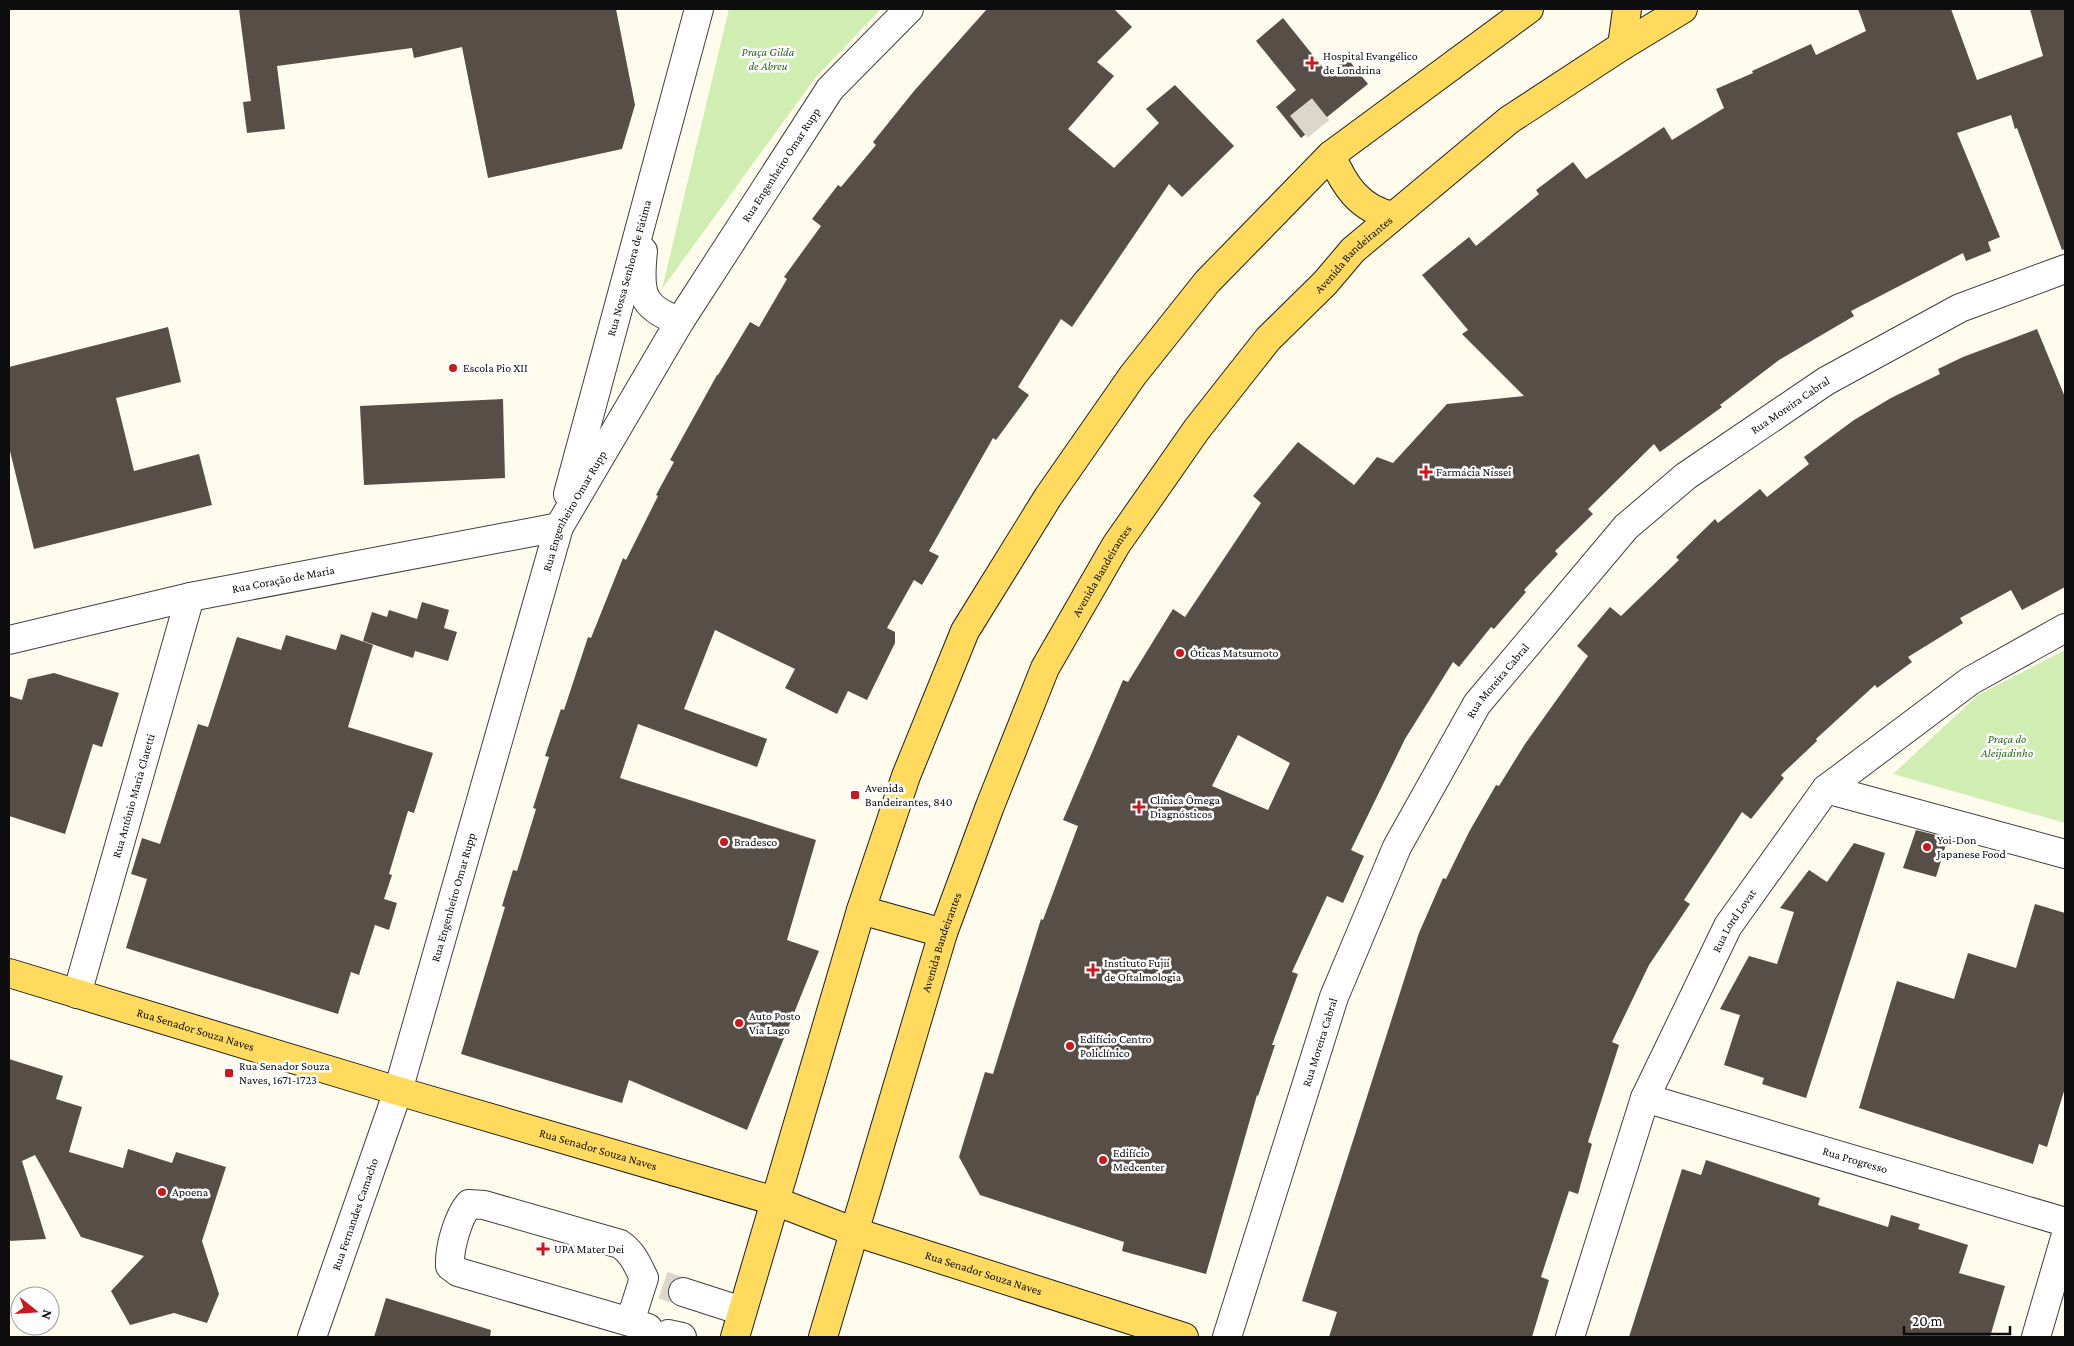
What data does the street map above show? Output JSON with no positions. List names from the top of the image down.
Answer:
{
  "streets": {
    "main road": ["Avenida Bandeirantes", "Rua Senador Souza Naves"],
    "street": [
      "Rua Engenheiro Omar Rupp",
      "Rua Nossa Senhora de Fátima",
      "Rua Moreira Cabral",
      "Rua Coração de Maria",
      "Rua Antônio Maria Claretti",
      "Rua Lord Lovat",
      "Rua Progresso",
      "Rua Fernandes Camacho"
    ]
  },
  "crossings": [
    ["Rua Engenheiro Omar Rupp", "Rua Nossa Senhora de Fátima"],
    ["Rua Engenheiro Omar Rupp", "Rua Coração de Maria"],
    ["Rua Engenheiro Omar Rupp", "Rua Senador Souza Naves"],
    ["Rua Engenheiro Omar Rupp", "Rua Fernandes Camacho"],
    ["Avenida Bandeirantes", "Rua Senador Souza Naves"],
    ["Rua Nossa Senhora de Fátima", "Rua Coração de Maria"],
    ["Rua Coração de Maria", "Rua Antônio Maria Claretti"],
    ["Rua Antônio Maria Claretti", "Rua Senador Souza Naves"],
    ["Rua Lord Lovat", "Rua Progresso"],
    ["Rua Senador Souza Naves", "Rua Fernandes Camacho"]
  ],
  "parks": ["Praça Gilda de Abreu", "Praça do Aleijadinho"],
  "places": {
    "health": [
      "Hospital Evangélico de Londrina",
      "Farmácia Nissei",
      "Clínica Ômega Diagnósticos",
      "Instituto Fujii de Oftalmologia",
      "UPA Mater Dei"
    ],
    "other": [
      "Escola Pio XII",
      "Óticas Matsumoto",
      "Bradesco",
      "Yoi-Don Japanese Food",
      "Auto Posto Via Lago",
      "Edifício Centro Policlínico",
      "Edifício Medcenter",
      "Apoena"
    ],
    "transit": ["Avenida Bandeirantes, 840", "Rua Senador Souza Naves, 1671-1723"]
  },
  "scale_bar": "20 m",
  "north": "right"
}
